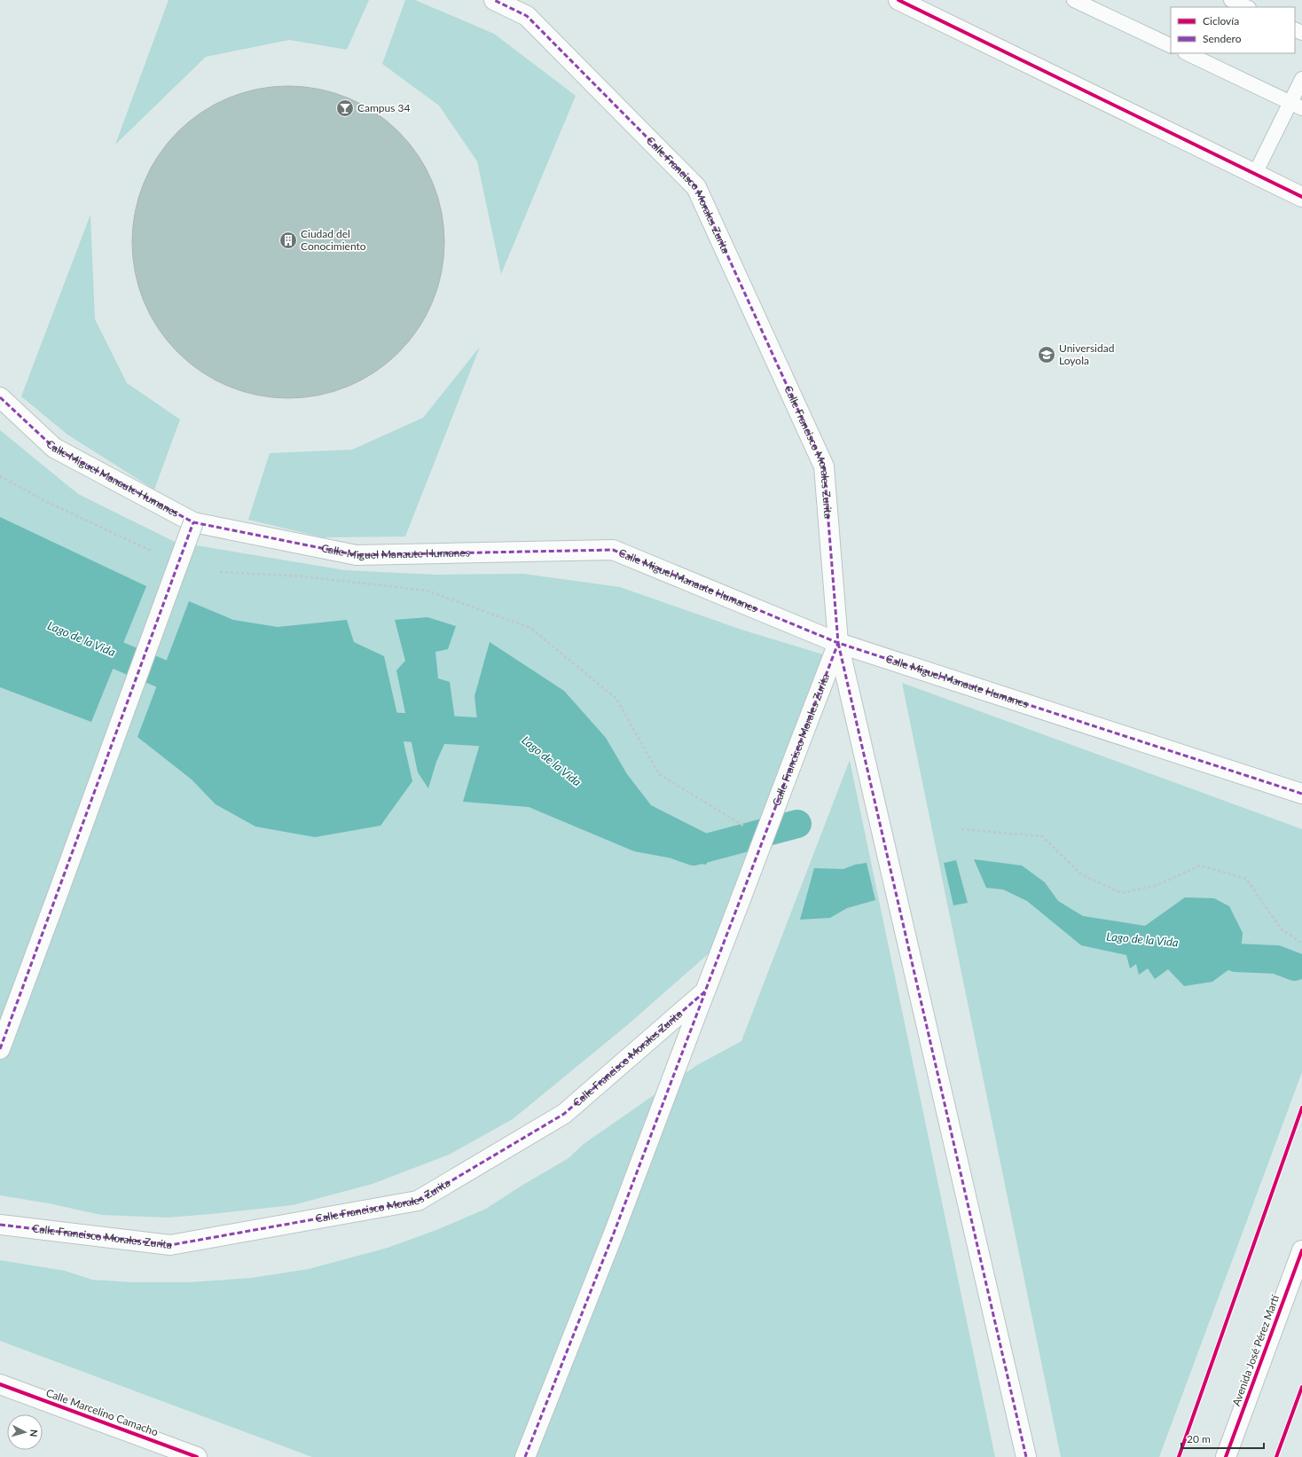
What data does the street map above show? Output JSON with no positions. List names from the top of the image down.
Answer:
{
  "streets": {
    "street": [
      "Calle Francisco Morales Zurita",
      "Calle Miguel Manaute Humanes",
      "Avenida José Pérez Martí",
      "Calle Marcelino Camacho"
    ]
  },
  "crossings": [
    ["Calle Francisco Morales Zurita", "Calle Miguel Manaute Humanes"]
  ],
  "water": ["Lago de la Vida"],
  "places": {
    "bar": ["Campus 34"],
    "building": ["Ciudad del Conocimiento"],
    "school or university": ["Universidad Loyola"]
  },
  "legend": ["Ciclovía", "Sendero"],
  "scale_bar": "20 m",
  "north": "right"
}
